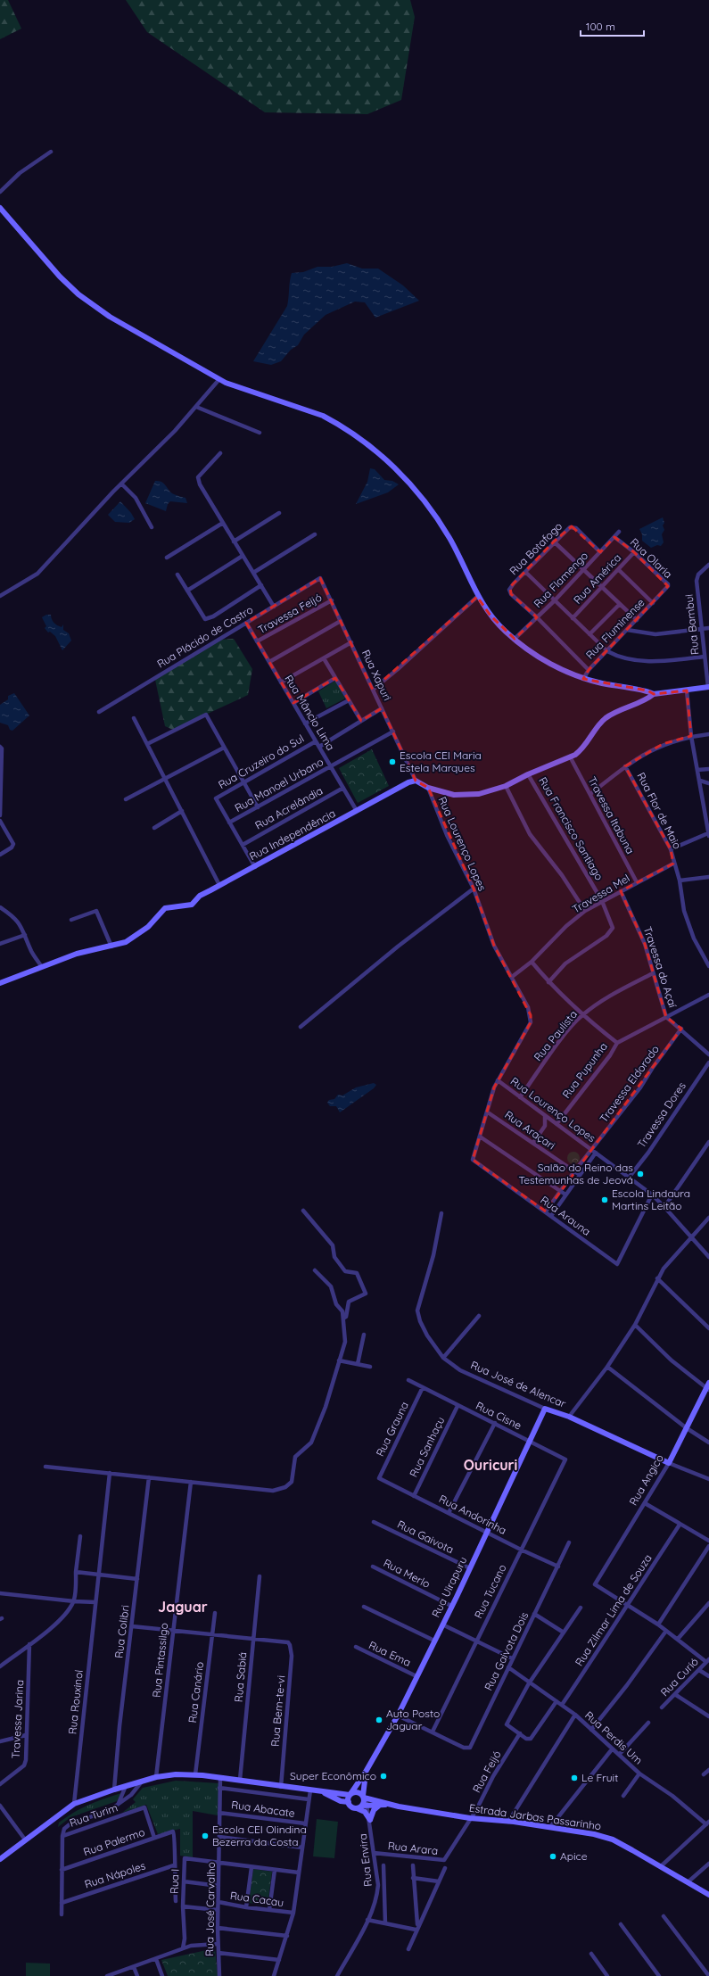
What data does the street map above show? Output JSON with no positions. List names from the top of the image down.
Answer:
{
  "streets": {
    "street": [
      "Rua Botafogo",
      "Rua Olaria",
      "Rua América",
      "Rua Flamengo",
      "Travessa Feijó",
      "Rua Bambui",
      "Rua Fluminense",
      "Rua Plácido de Castro",
      "Rua Xapuri",
      "Rua Mâncio Lima",
      "Rua Cruzeiro do Sul",
      "Rua Manoel Urbano",
      "Rua Acrelândia",
      "Rua Flor de Maio",
      "Travessa Itabuna",
      "Rua Francisco Santiago",
      "Rua Independência",
      "Rua Lourenço Lopes",
      "Travessa Mel",
      "Travessa do Açaí",
      "Rua Paulista",
      "Rua Pupunha",
      "Travessa Eldorado",
      "Travessa Dores",
      "Rua Araçari",
      "Rua Arauna",
      "Rua José de Alencar",
      "Rua Cisne",
      "Rua Grauna",
      "Rua Sanhaçu",
      "Rua Angico",
      "Rua Andorinha",
      "Rua Gaivota",
      "Rua Merlo",
      "Rua Uirapuru",
      "Rua Tucano",
      "Rua Zilmar Lima de Souza",
      "Rua Colibri",
      "Rua Gaivota Dois",
      "Rua Ema",
      "Rua Pintassilgo",
      "Rua Sabiá",
      "Rua Curió",
      "Rua Canário",
      "Rua Rouxinol",
      "Rua Bem-te-vi",
      "Travessa Jarina",
      "Rua Perdis Um",
      "Rua Feijó",
      "Rua Abacate",
      "Rua Turim",
      "Estrada Jarbas Passarinho",
      "Rua Palermo",
      "Rua Arara",
      "Rua Envira",
      "Rua Nápoles",
      "Rua I",
      "Rua Cacau",
      "Rua José Carvalho"
    ]
  },
  "crossings": [
    ["Rua Botafogo", "Rua Flamengo"],
    ["Rua Olaria", "Rua América"],
    ["Rua Olaria", "Rua Flamengo"],
    ["Rua Olaria", "Rua Fluminense"],
    ["Travessa Feijó", "Rua Xapuri"],
    ["Travessa Feijó", "Rua Mâncio Lima"],
    ["Rua Plácido de Castro", "Rua Xapuri"],
    ["Rua Plácido de Castro", "Rua Mâncio Lima"],
    ["Rua Xapuri", "Rua Cruzeiro do Sul"],
    ["Rua Xapuri", "Rua Manoel Urbano"],
    ["Rua Xapuri", "Rua Independência"],
    ["Rua Mâncio Lima", "Rua Cruzeiro do Sul"],
    ["Rua Mâncio Lima", "Rua Manoel Urbano"],
    ["Rua Mâncio Lima", "Rua Acrelândia"],
    ["Rua Mâncio Lima", "Rua Independência"],
    ["Rua Cruzeiro do Sul", "Rua Manoel Urbano"],
    ["Rua Flor de Maio", "Travessa Mel"],
    ["Travessa Itabuna", "Travessa Mel"],
    ["Rua Francisco Santiago", "Travessa Mel"],
    ["Rua Lourenço Lopes", "Travessa Mel"],
    ["Rua Lourenço Lopes", "Rua Paulista"],
    ["Rua Lourenço Lopes", "Rua Pupunha"],
    ["Rua Lourenço Lopes", "Travessa Eldorado"],
    ["Rua Lourenço Lopes", "Travessa Dores"],
    ["Rua Lourenço Lopes", "Rua Arauna"],
    ["Travessa Mel", "Travessa do Açaí"],
    ["Travessa do Açaí", "Rua Paulista"],
    ["Travessa do Açaí", "Rua Pupunha"],
    ["Travessa do Açaí", "Travessa Eldorado"],
    ["Rua José de Alencar", "Rua Angico"],
    ["Rua José de Alencar", "Rua Uirapuru"],
    ["Rua Cisne", "Rua Grauna"],
    ["Rua Cisne", "Rua Sanhaçu"],
    ["Rua Cisne", "Rua Uirapuru"],
    ["Rua Cisne", "Rua Tucano"],
    ["Rua Grauna", "Rua Andorinha"],
    ["Rua Sanhaçu", "Rua Andorinha"],
    ["Rua Angico", "Rua Zilmar Lima de Souza"],
    ["Rua Andorinha", "Rua Uirapuru"],
    ["Rua Andorinha", "Rua Tucano"],
    ["Rua Andorinha", "Rua Gaivota Dois"],
    ["Rua Gaivota", "Rua Uirapuru"],
    ["Rua Merlo", "Rua Uirapuru"],
    ["Rua Uirapuru", "Rua Ema"],
    ["Rua Uirapuru", "Estrada Jarbas Passarinho"],
    ["Rua Uirapuru", "Rua Envira"],
    ["Rua Tucano", "Rua Gaivota Dois"],
    ["Rua Zilmar Lima de Souza", "Rua Perdis Um"],
    ["Rua Gaivota Dois", "Rua Perdis Um"],
    ["Rua Sabiá", "Rua Bem-te-vi"],
    ["Rua Feijó", "Estrada Jarbas Passarinho"],
    ["Rua Feijó", "Rua Arara"],
    ["Rua Abacate", "Rua José Carvalho"],
    ["Rua Turim", "Rua Palermo"],
    ["Rua Turim", "Rua Nápoles"],
    ["Estrada Jarbas Passarinho", "Rua Arara"],
    ["Estrada Jarbas Passarinho", "Rua Envira"],
    ["Rua Palermo", "Rua Nápoles"],
    ["Rua Arara", "Rua Envira"],
    ["Rua I", "Rua José Carvalho"],
    ["Rua Cacau", "Rua José Carvalho"]
  ],
  "districts": ["Ouricuri", "Jaguar"],
  "places": [
    "Escola CEI Maria Estela Marques",
    "Salão do Reino das Testemunhas de Jeová",
    "Escola Lindaura Martins Leitão",
    "Auto Posto Jaguar",
    "Super Econômico",
    "Le Fruit",
    "Escola CEI Olindina Bezerra da Costa",
    "Apice"
  ],
  "scale_bar": "100 m"
}
